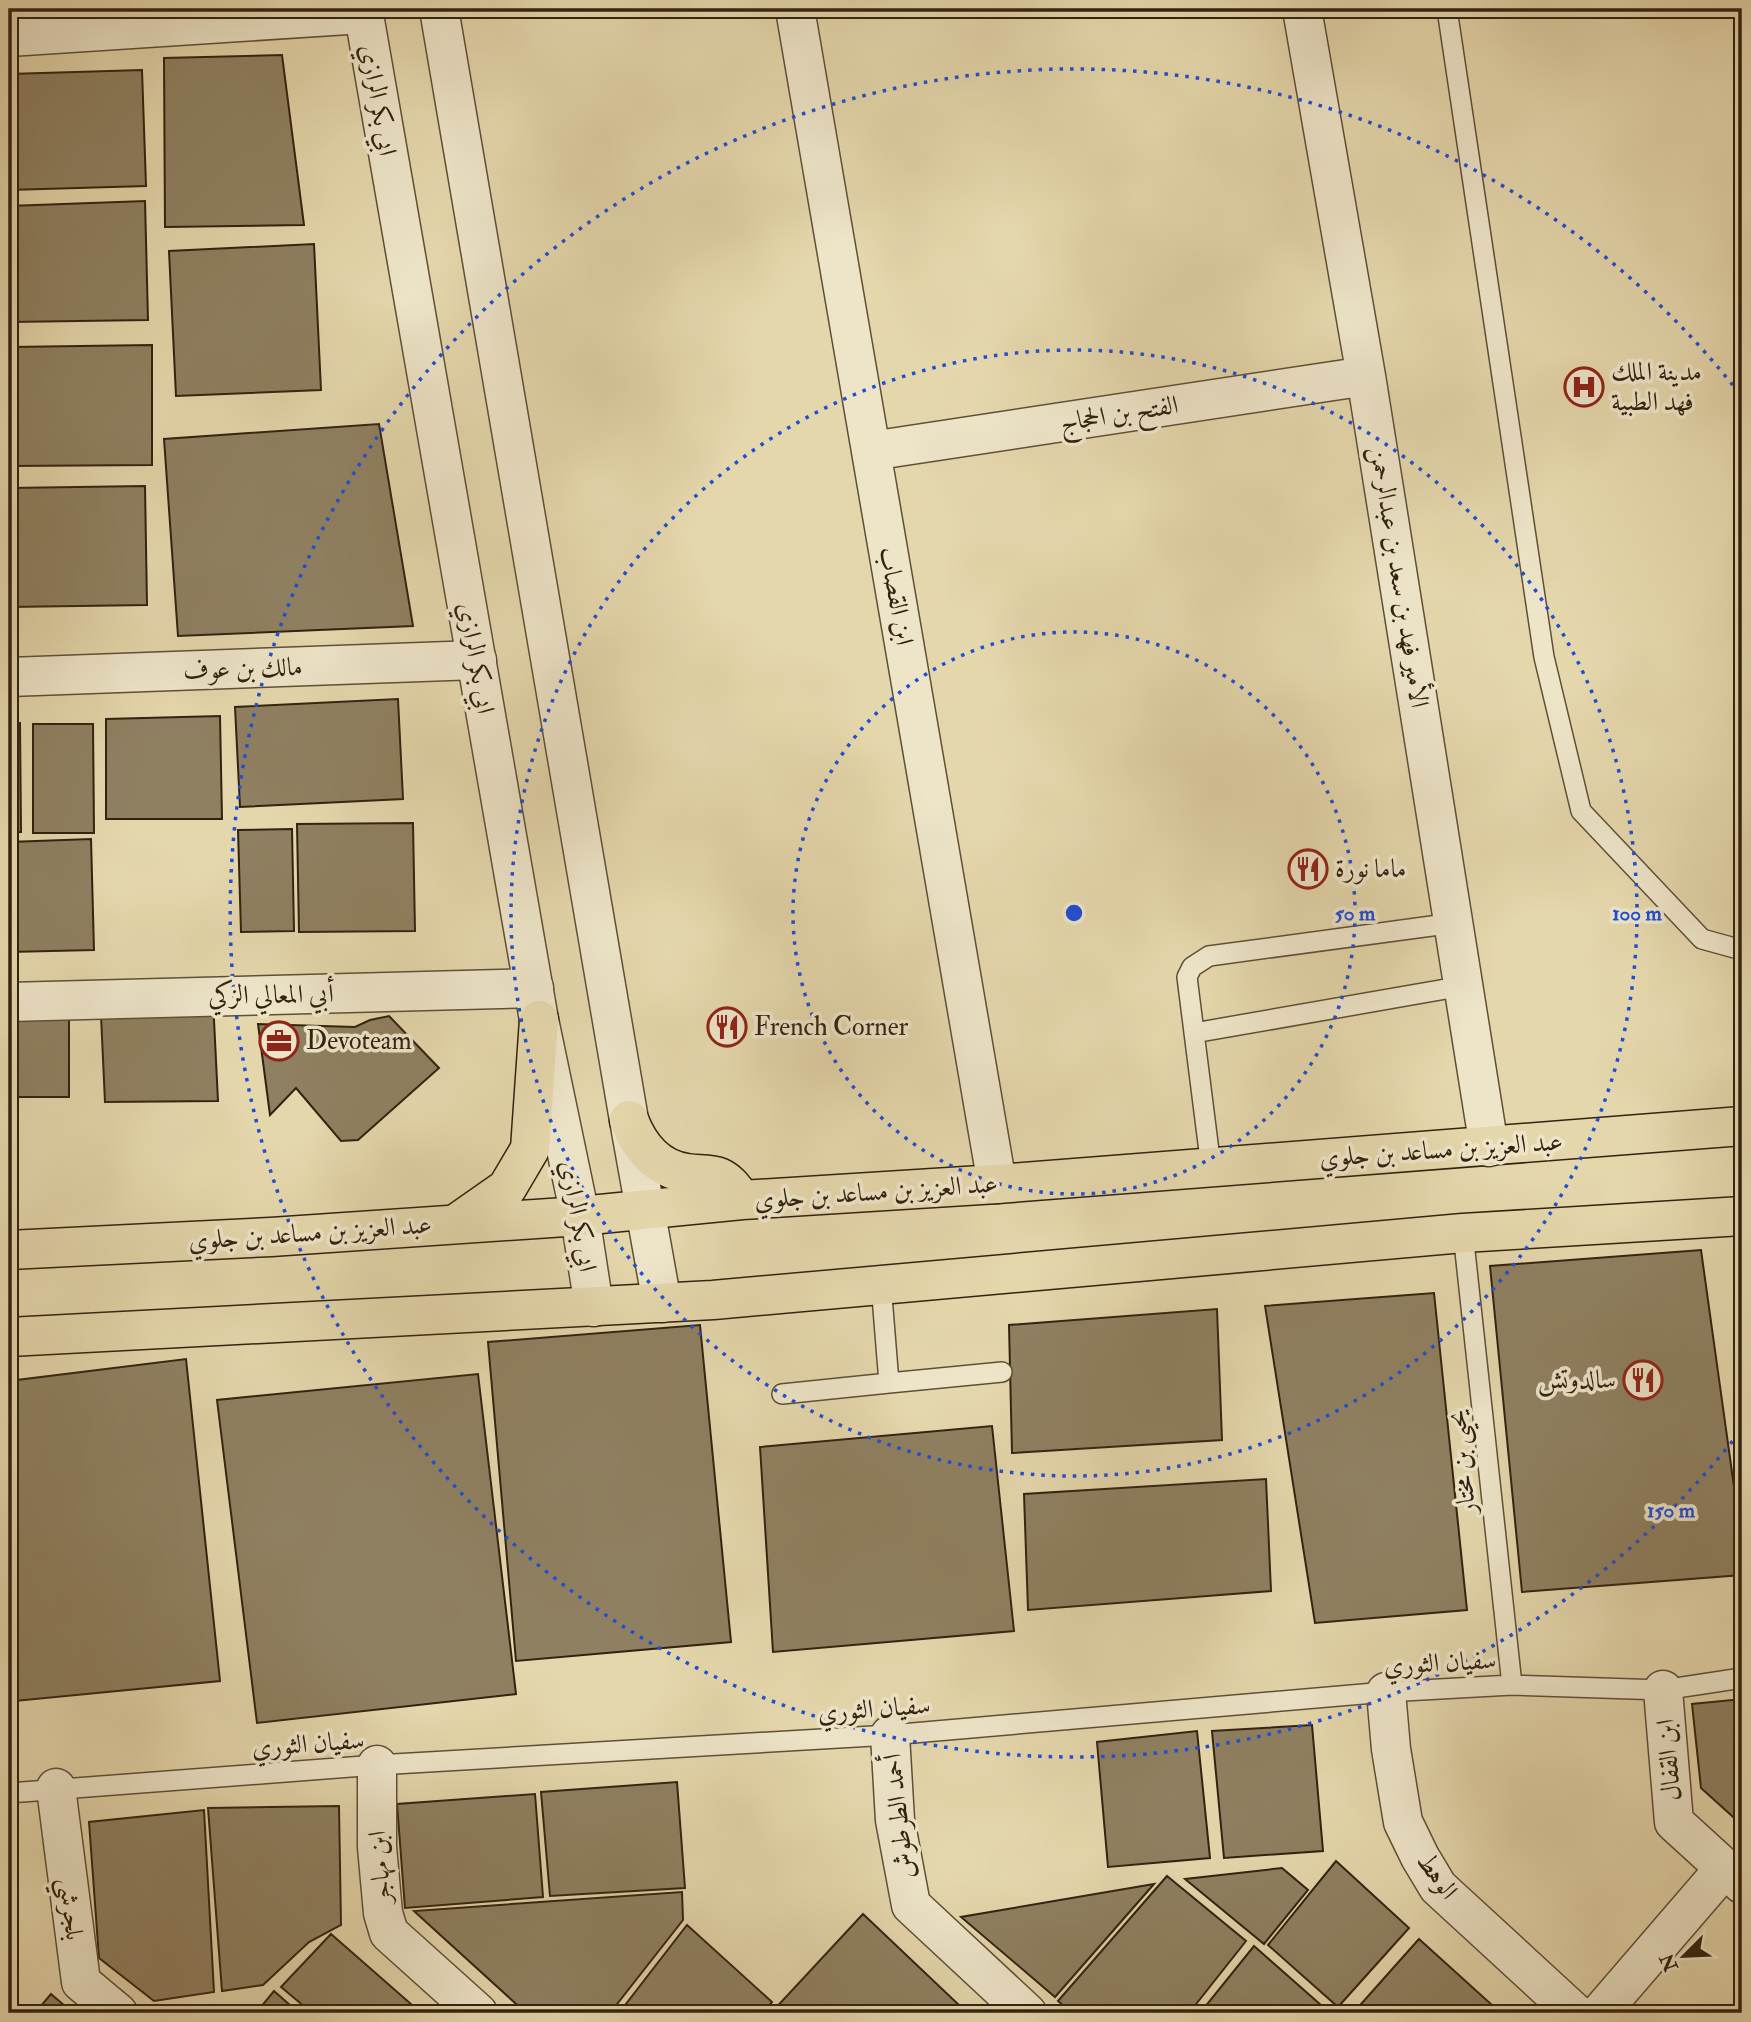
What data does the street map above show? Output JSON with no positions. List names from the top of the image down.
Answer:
{
  "streets": {
    "main road": ["عبد العزيز بن مساعد بن جلوي"],
    "street": [
      "ابي بكر الرازي",
      "الفتح بن الحجاج",
      "الأمير فهد بن سعد بن عبدالرحمن",
      "ابن القصاب",
      "مالك بن عوف",
      "أبي المعالي الزكي",
      "ابن القفال",
      "أحمد الطرطوش",
      "ابن مهاجر",
      "الوهط",
      "بلجرشي"
    ],
    "lane": ["يحيى بن مختار", "سفيان الثوري"]
  },
  "crossings": [
    ["ابي بكر الرازي", "مالك بن عوف"],
    ["ابي بكر الرازي", "أبي المعالي الزكي"],
    ["ابي بكر الرازي", "عبد العزيز بن مساعد بن جلوي"],
    ["الفتح بن الحجاج", "الأمير فهد بن سعد بن عبدالرحمن"],
    ["الفتح بن الحجاج", "ابن القصاب"],
    ["الأمير فهد بن سعد بن عبدالرحمن", "عبد العزيز بن مساعد بن جلوي"],
    ["ابن القصاب", "عبد العزيز بن مساعد بن جلوي"],
    ["يحيى بن مختار", "سفيان الثوري"],
    ["سفيان الثوري", "ابن القفال"],
    ["سفيان الثوري", "أحمد الطرطوش"],
    ["سفيان الثوري", "ابن مهاجر"],
    ["سفيان الثوري", "الوهط"],
    ["سفيان الثوري", "بلجرشي"]
  ],
  "places": {
    "hospital": ["مدينة الملك فهد الطبية"],
    "restaurant": ["ماما نورة", "French Corner", "سالدوتش"],
    "office": ["Devoteam"]
  },
  "north": "bottom left",
  "rings": ["50 m", "100 m", "150 m"]
}
